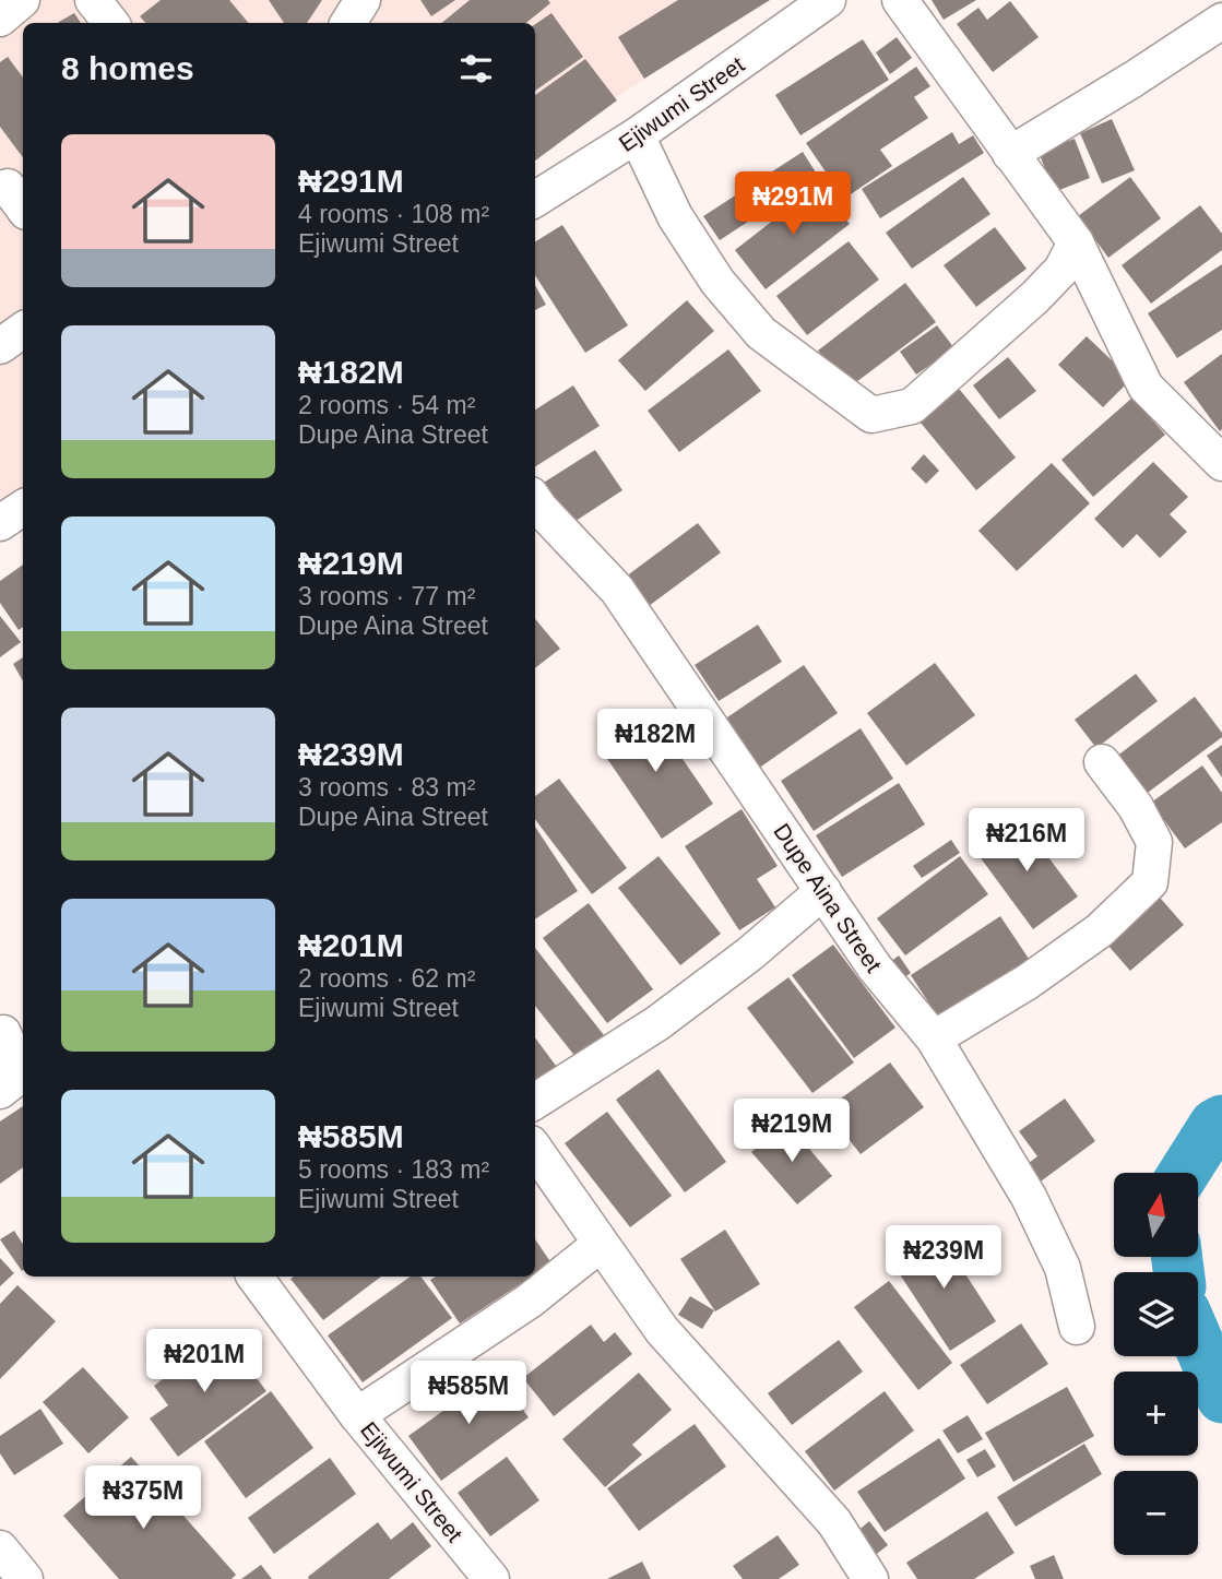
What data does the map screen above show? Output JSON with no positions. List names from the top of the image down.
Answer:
{
  "streets": {
    "street": ["Ejiwumi Street", "Dupe Aina Street"]
  },
  "north": "top",
  "page": {
    "heading": "8 homes",
    "list": [
      {
        "name": "₦291M",
        "note": "4 rooms · 108 m² · Ejiwumi Street"
      },
      {
        "name": "₦182M",
        "note": "2 rooms · 54 m² · Dupe Aina Street"
      },
      {
        "name": "₦219M",
        "note": "3 rooms · 77 m² · Dupe Aina Street"
      },
      {
        "name": "₦239M",
        "note": "3 rooms · 83 m² · Dupe Aina Street"
      },
      {
        "name": "₦201M",
        "note": "2 rooms · 62 m² · Ejiwumi Street"
      },
      {
        "name": "₦585M",
        "note": "5 rooms · 183 m² · Ejiwumi Street"
      }
    ],
    "price": [
      "₦291M",
      "₦182M",
      "₦216M",
      "₦219M",
      "₦239M",
      "₦201M",
      "₦585M",
      "₦375M"
    ],
    "map_buttons": ["+", "−"]
  }
}
